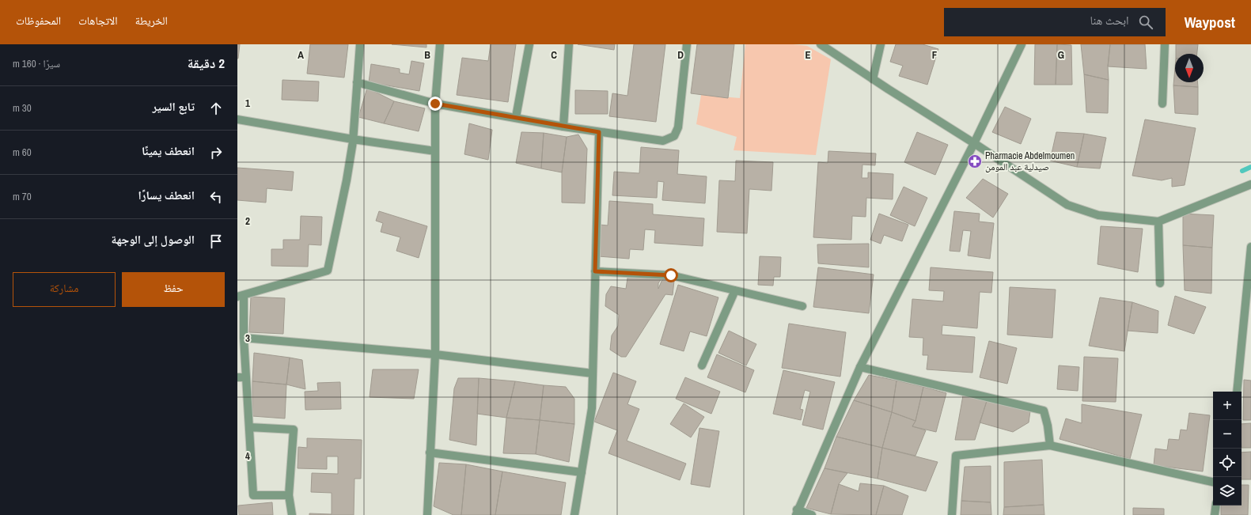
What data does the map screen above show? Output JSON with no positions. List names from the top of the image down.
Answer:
{
  "places": {
    "pharmacy": ["Pharmacie Abdelmoumen صيدلية عبد المومن"]
  },
  "north": "bottom",
  "page": {
    "header": "Waypost",
    "search": "ابحث هنا",
    "nav": ["الخريطة", "الاتجاهات", "المحفوظات"],
    "heading": ["2 دقيقة", "سيرًا · 160 m"],
    "list": [
      ["تابع السير", "30 m"],
      ["انعطف يمينًا", "60 m"],
      ["انعطف يسارًا", "70 m"],
      "الوصول إلى الوجهة"
    ],
    "buttons": ["حفظ", "مشاركة"],
    "map_buttons": ["+", "−"]
  },
  "grid": {
    "columns": [
      "A",
      "B",
      "C",
      "D",
      "E",
      "F",
      "G"
    ],
    "rows": [
      "1",
      "2",
      "3",
      "4"
    ]
  }
}
